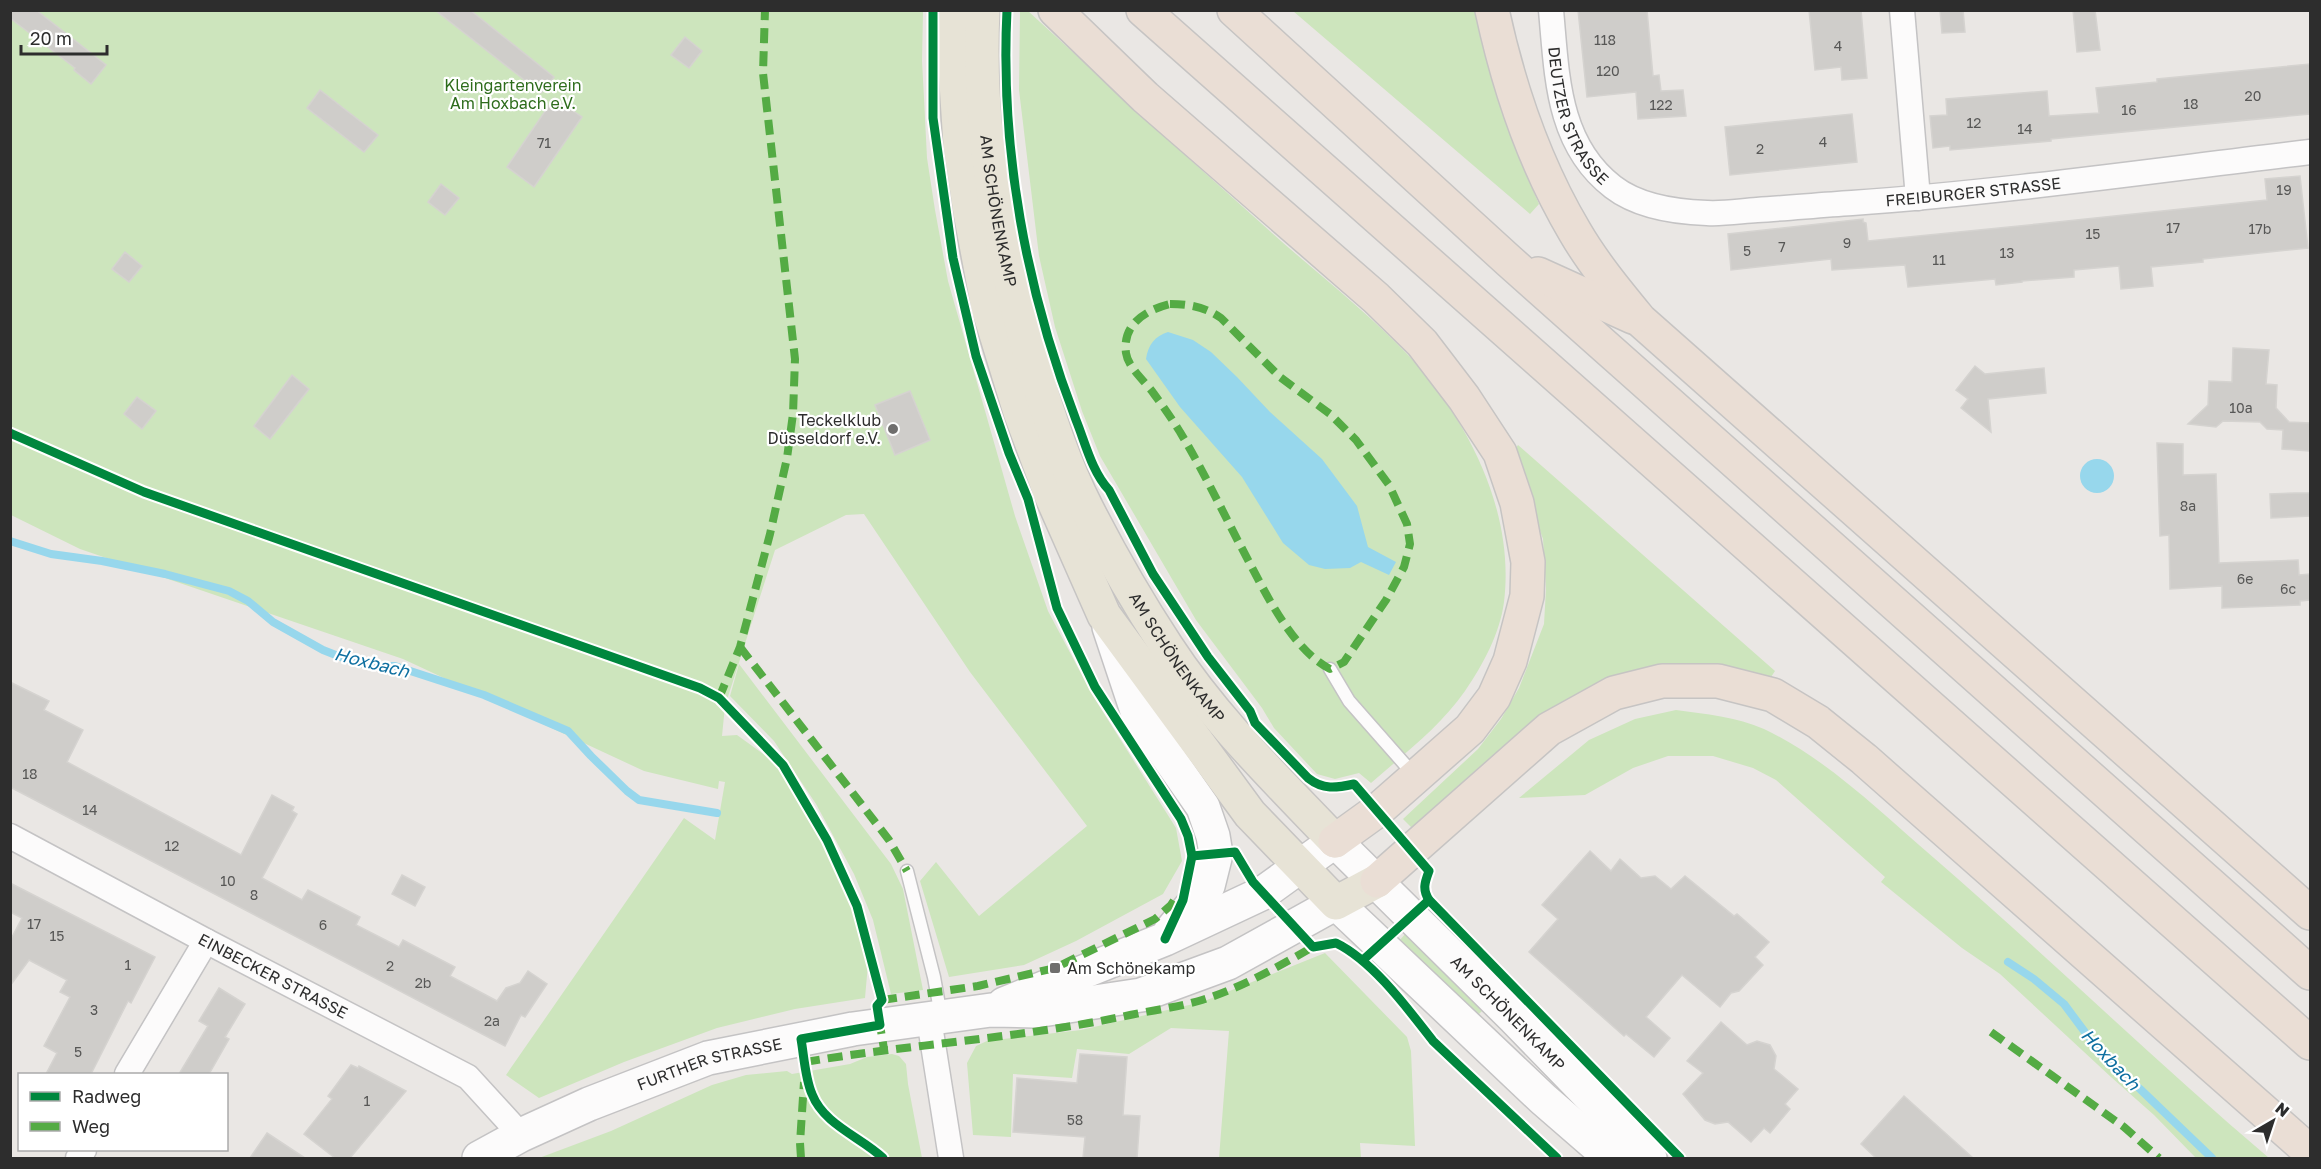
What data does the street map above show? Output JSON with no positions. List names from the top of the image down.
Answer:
{
  "streets": {
    "main road": ["AM SCHÖNENKAMP", "FURTHER STRASSE"],
    "street": ["DEUTZER STRASSE", "FREIBURGER STRASSE", "EINBECKER STRASSE"]
  },
  "crossings": [
    ["DEUTZER STRASSE", "FREIBURGER STRASSE"],
    ["AM SCHÖNENKAMP", "FURTHER STRASSE"],
    ["EINBECKER STRASSE", "FURTHER STRASSE"]
  ],
  "water": ["Hoxbach"],
  "parks": ["Kleingartenverein Am Hoxbach e.V."],
  "places": {
    "other": ["Teckelklub Düsseldorf e.V."],
    "transit": ["Am Schönekamp"]
  },
  "house_numbers": [
    "118",
    "4",
    "120",
    "20",
    "18",
    "122",
    "16",
    "12",
    "14",
    "4",
    "71",
    "2",
    "19",
    "17",
    "17b",
    "15",
    "9",
    "7",
    "5",
    "13",
    "11",
    "10a",
    "8a",
    "6e",
    "6c",
    "18",
    "14",
    "12",
    "10",
    "8",
    "17",
    "6",
    "15",
    "1",
    "2",
    "2b",
    "3",
    "2a",
    "5",
    "1",
    "58"
  ],
  "legend": ["Radweg", "Weg"],
  "scale_bar": "20 m",
  "north": "top right"
}
